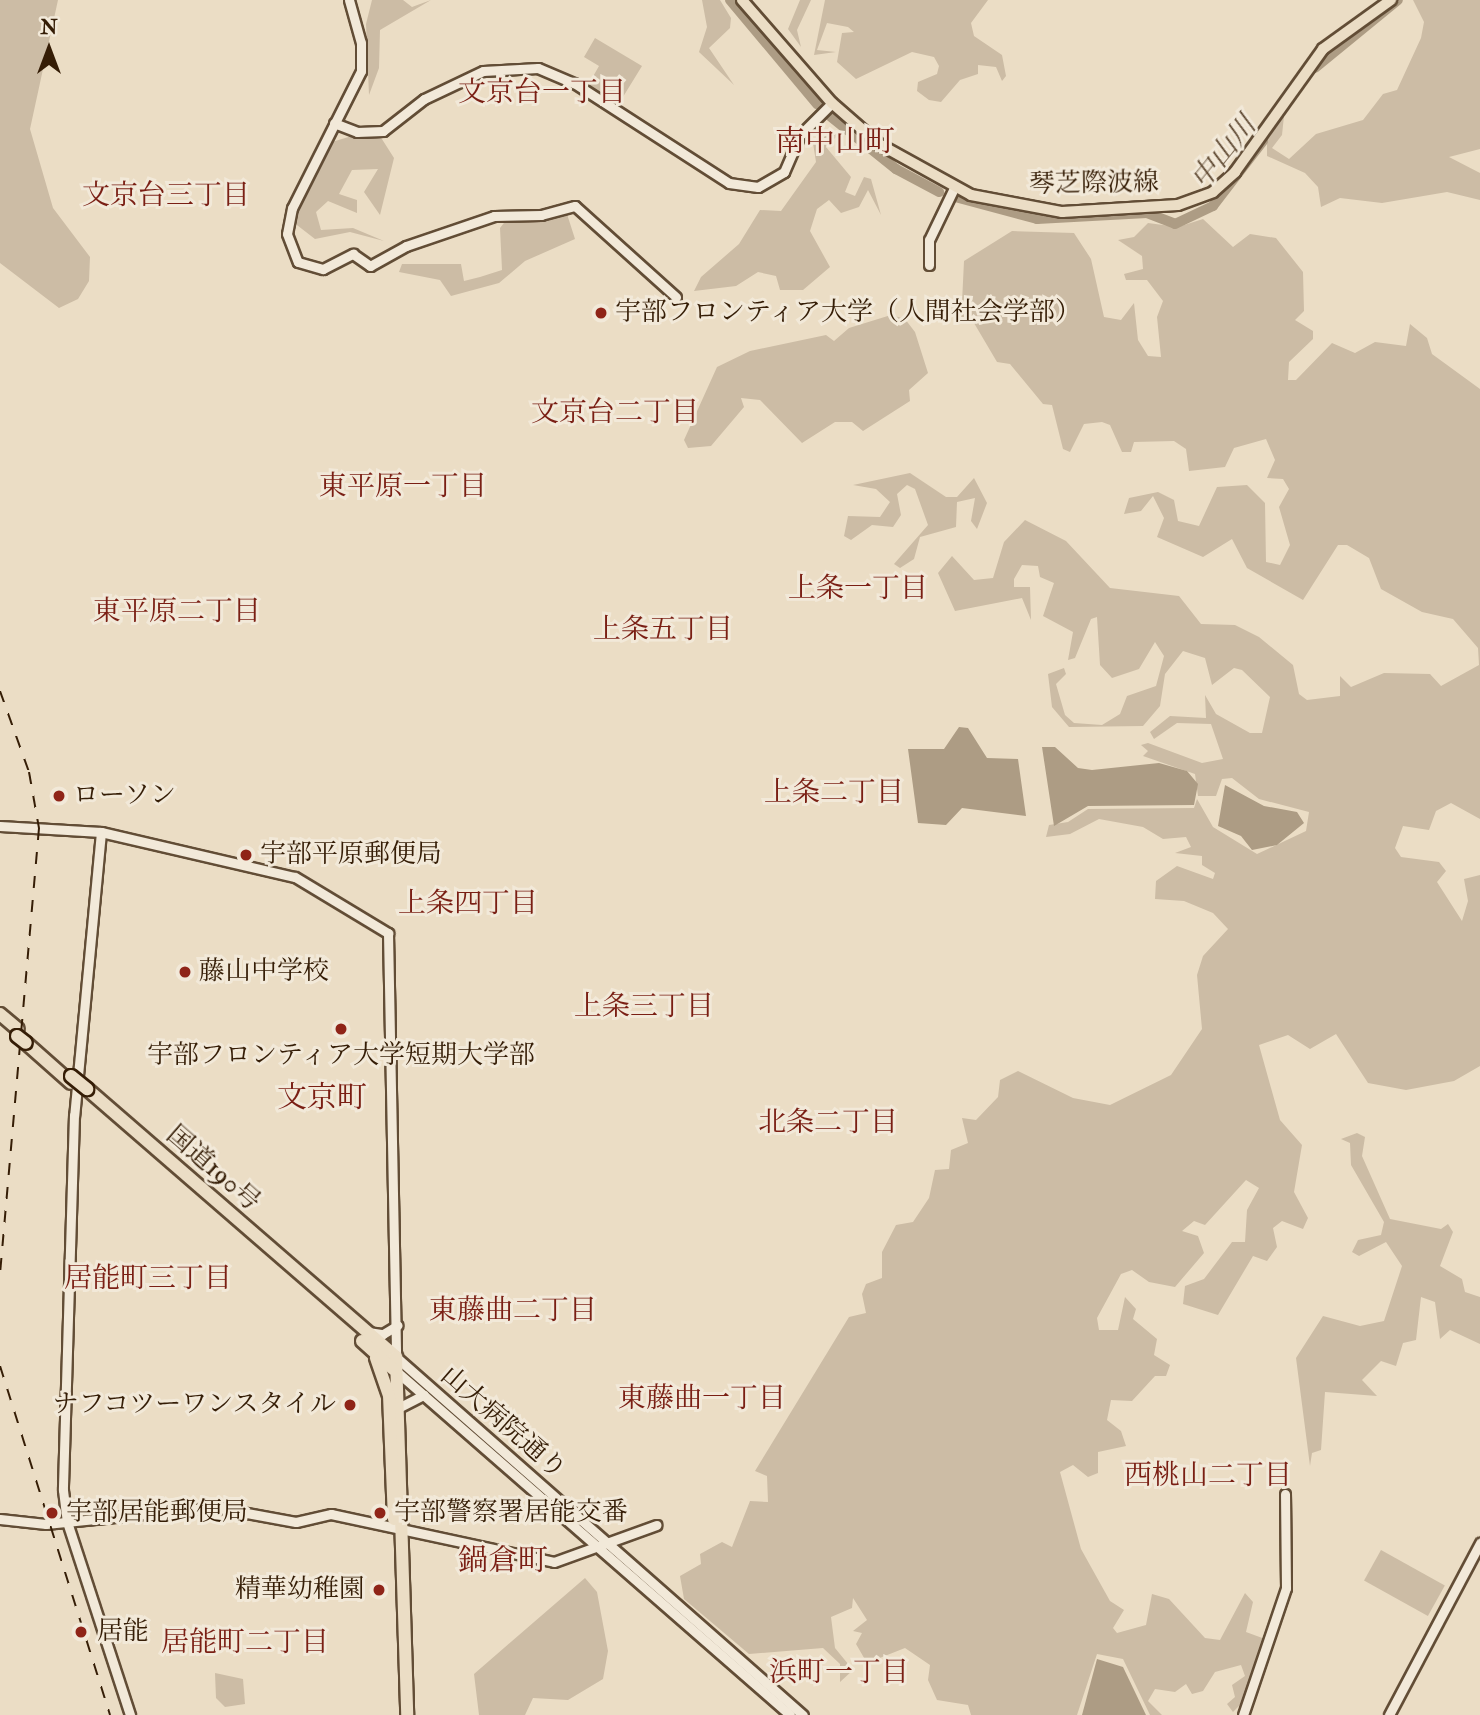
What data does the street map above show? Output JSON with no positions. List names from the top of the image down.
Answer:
{
  "streets": {
    "highway": ["国道190号"],
    "main road": ["琴芝際波線"],
    "street": ["山大病院通り"]
  },
  "crossings": [
    ["国道190号", "山大病院通り"]
  ],
  "districts": [
    "文京台一丁目",
    "南中山町",
    "文京台三丁目",
    "文京台二丁目",
    "東平原一丁目",
    "上条一丁目",
    "東平原二丁目",
    "上条五丁目",
    "上条二丁目",
    "上条四丁目",
    "上条三丁目",
    "文京町",
    "北条二丁目",
    "居能町三丁目",
    "東藤曲二丁目",
    "東藤曲一丁目",
    "西桃山二丁目",
    "鍋倉町",
    "居能町二丁目",
    "浜町一丁目"
  ],
  "water": ["中山川"],
  "places": [
    "宇部フロンティア大学（人間社会学部）",
    "ローソン",
    "宇部平原郵便局",
    "藤山中学校",
    "宇部フロンティア大学短期大学部",
    "ナフコツーワンスタイル",
    "宇部居能郵便局",
    "宇部警察署居能交番",
    "精華幼稚園",
    "居能"
  ],
  "north": "top"
}
